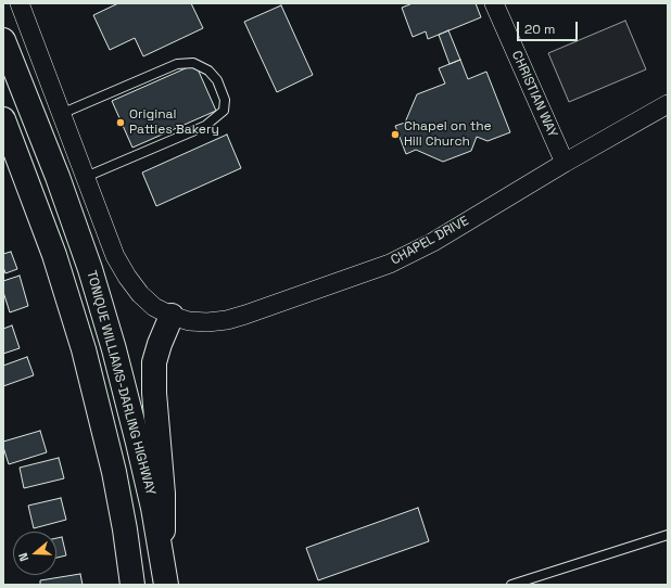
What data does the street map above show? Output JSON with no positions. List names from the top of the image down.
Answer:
{
  "streets": {
    "main road": ["TONIQUE WILLIAMS-DARLING HIGHWAY"],
    "street": ["CHRISTIAN WAY", "CHAPEL DRIVE"]
  },
  "crossings": [
    ["CHRISTIAN WAY", "CHAPEL DRIVE"]
  ],
  "places": ["Original Patties Bakery", "Chapel on the Hill Church"],
  "scale_bar": "20 m",
  "north": "left"
}
